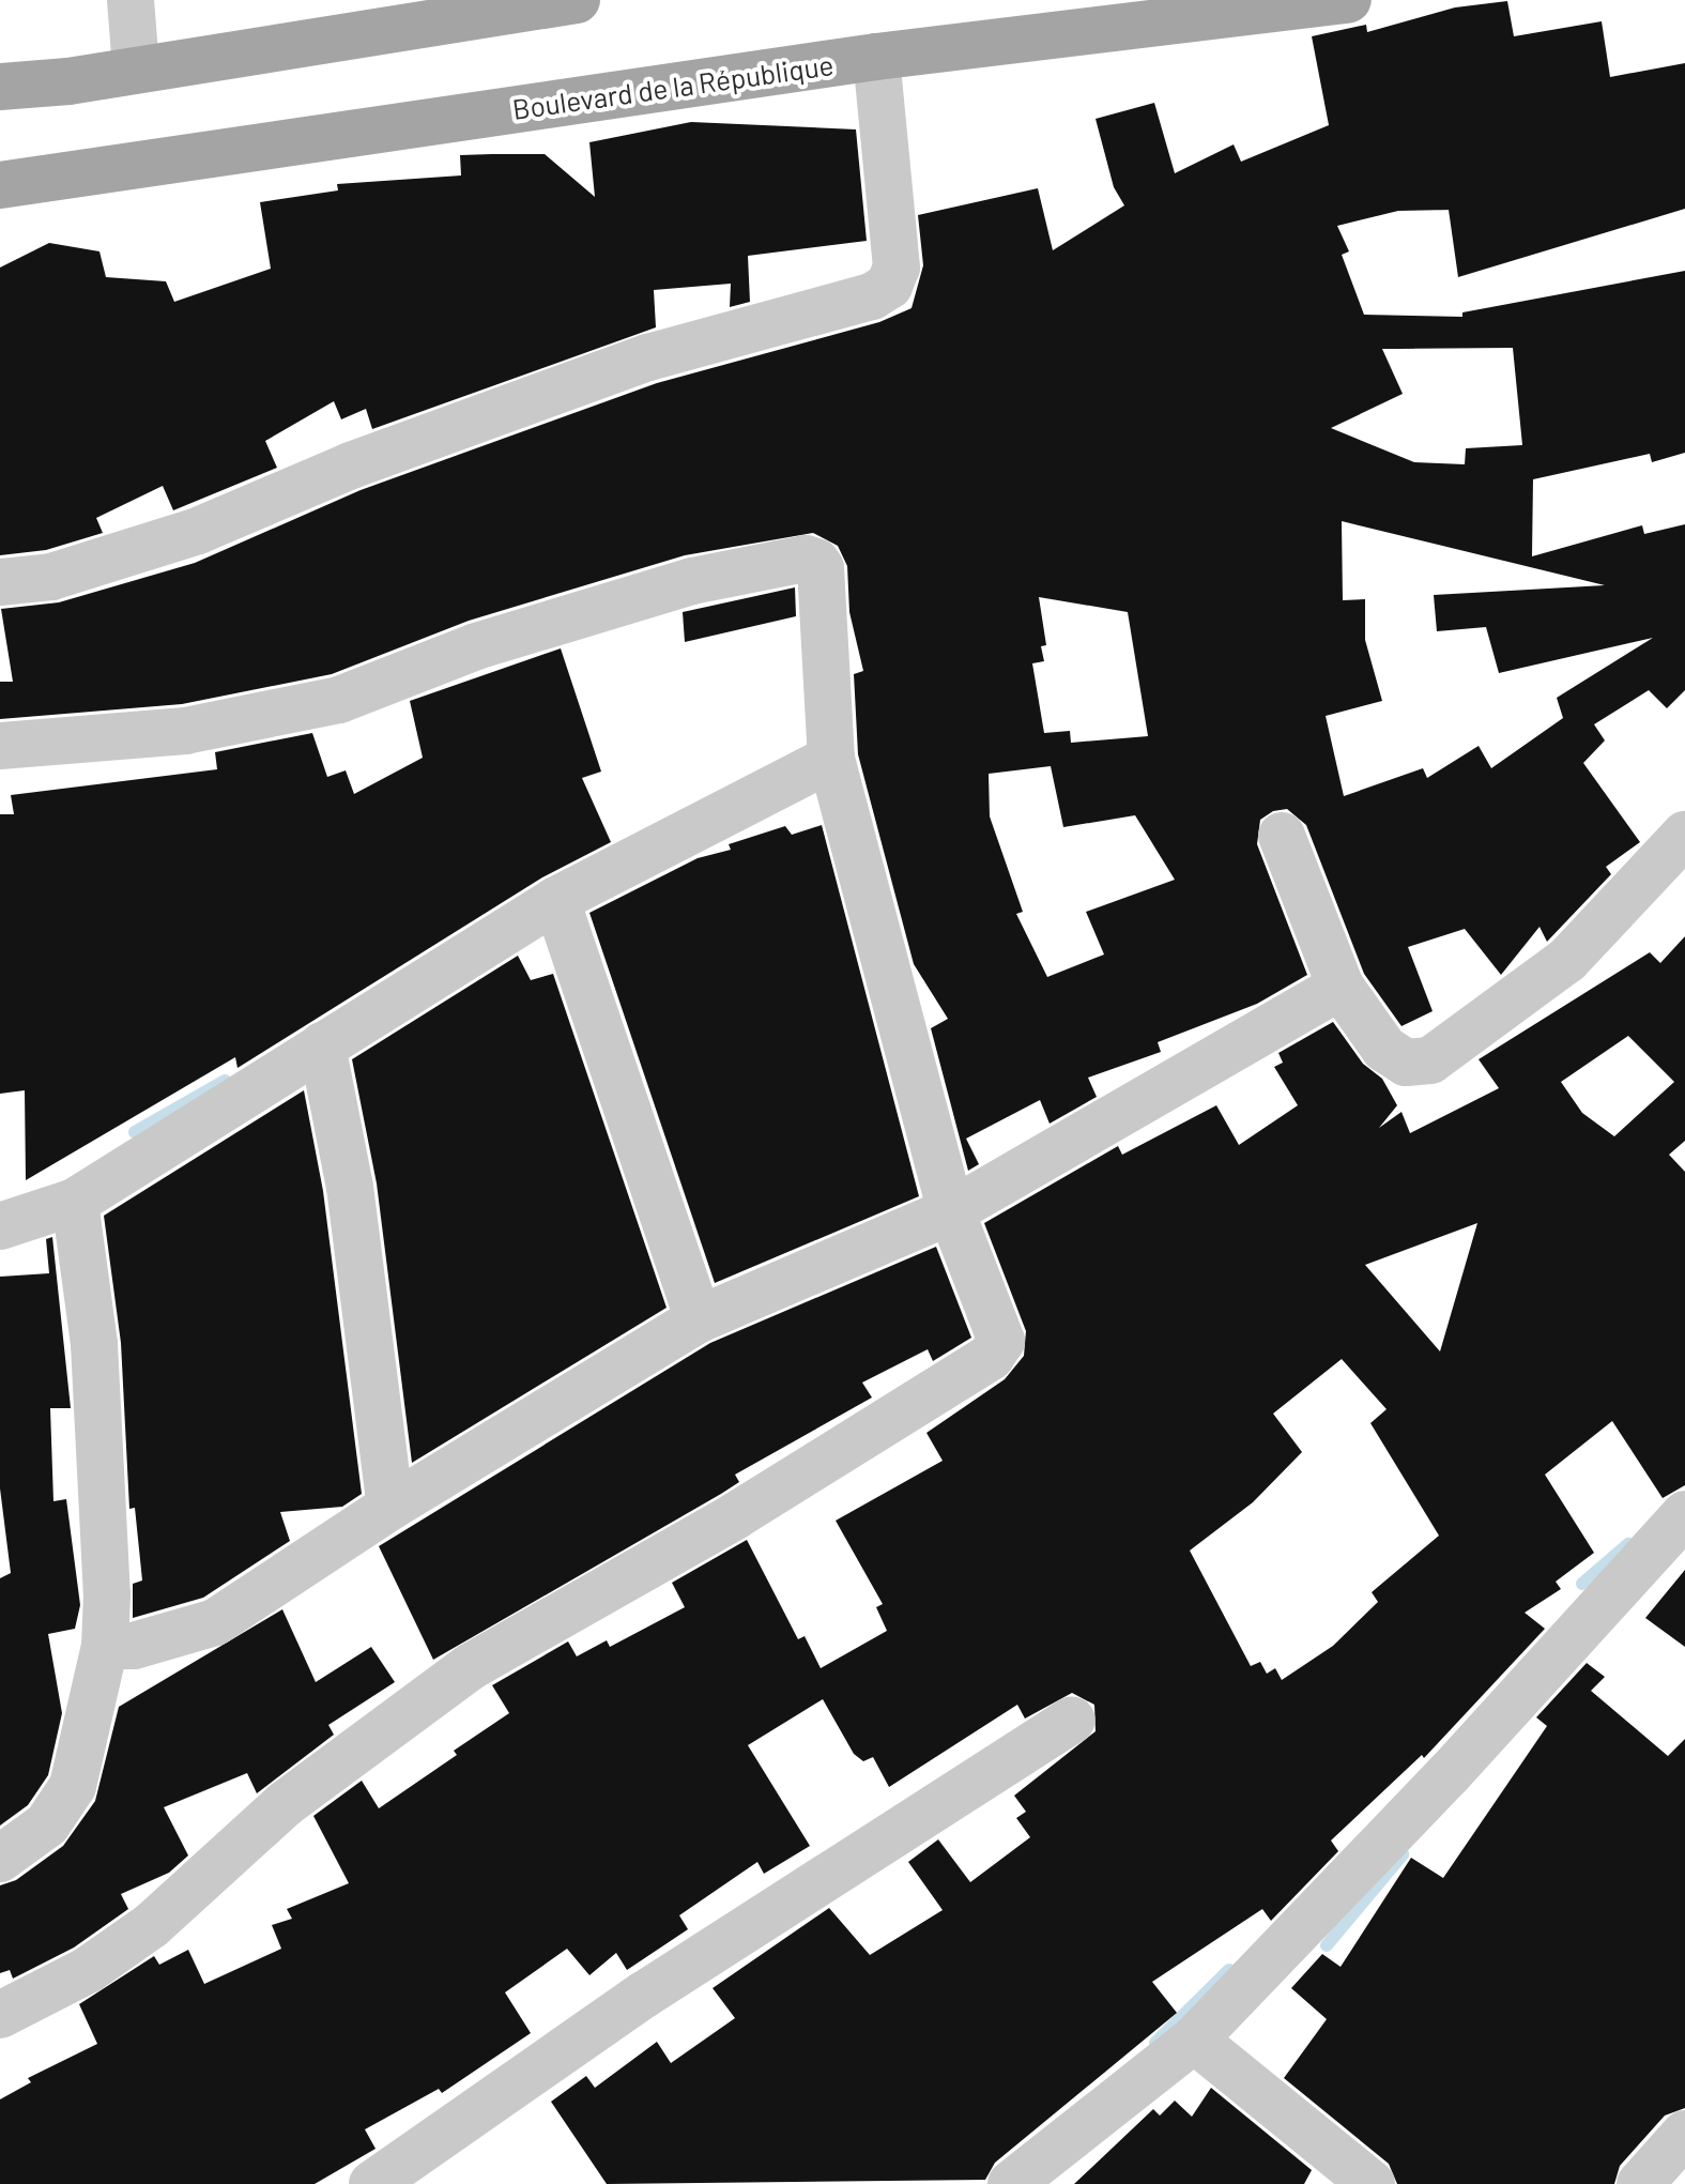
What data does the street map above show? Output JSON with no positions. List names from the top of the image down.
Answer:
{
  "streets": {
    "main road": ["Boulevard de la République"]
  }
}
